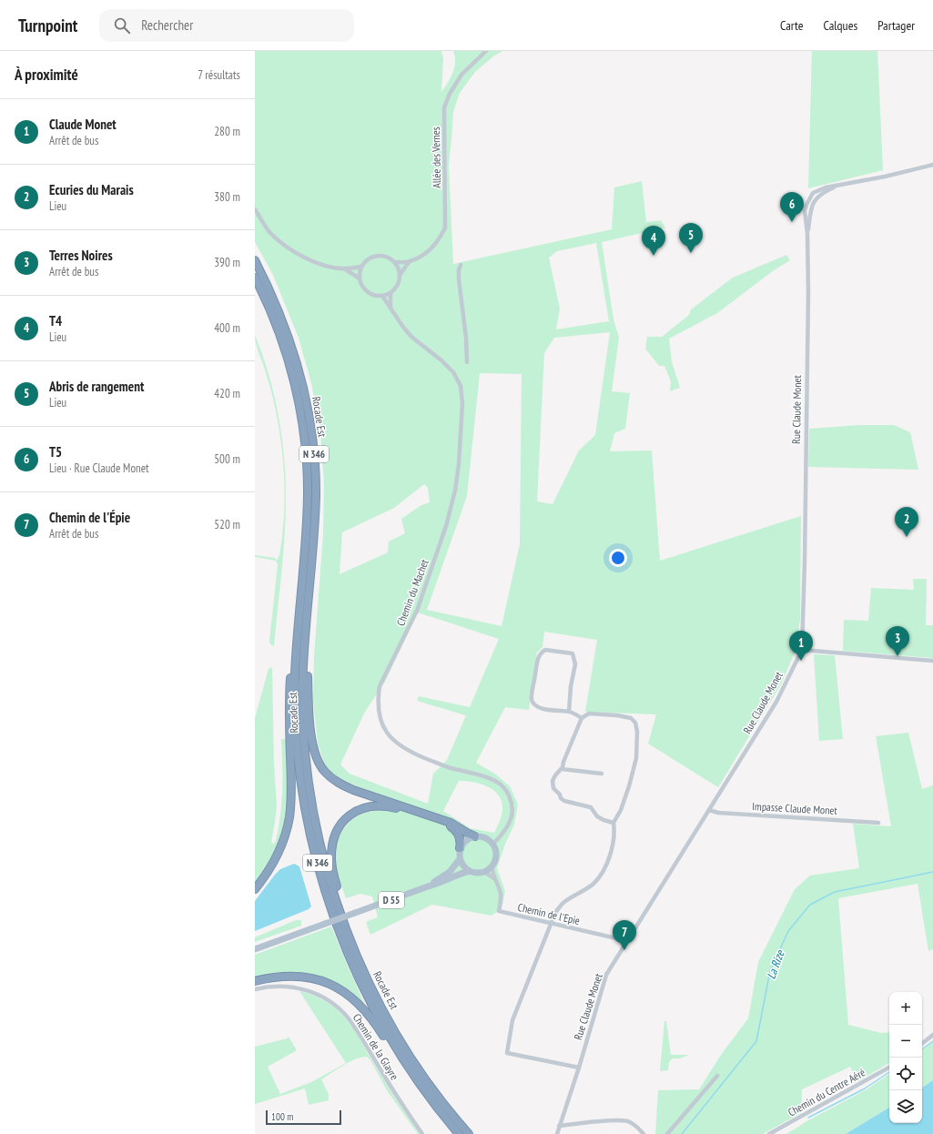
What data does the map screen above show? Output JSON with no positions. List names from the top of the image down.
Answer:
{
  "streets": {
    "highway": ["Rocade Est", "N 346"],
    "main road": ["D 55"],
    "street": [
      "Allée des Vernes",
      "Rue Claude Monet",
      "Chemin du Machet",
      "Impasse Claude Monet",
      "Chemin de l'Epie",
      "Chemin de la Glayre",
      "Chemin du Centre Aéré"
    ]
  },
  "crossings": [
    ["Allée des Vernes", "Chemin du Machet"],
    ["Rue Claude Monet", "Impasse Claude Monet"],
    ["Rue Claude Monet", "Chemin de l'Epie"],
    ["Chemin du Machet", "D 55"],
    ["Chemin du Machet", "Chemin de l'Epie"],
    ["D 55", "Chemin de l'Epie"]
  ],
  "water": ["La Rize"],
  "scale_bar": "100 m",
  "page": {
    "header": "Turnpoint",
    "search": "Rechercher",
    "nav": ["Carte", "Calques", "Partager"],
    "heading": ["À proximité", "7 résultats"],
    "list": [
      {
        "mark": "1",
        "name": "Claude Monet",
        "note": "Arrêt de bus",
        "value": "280 m"
      },
      {
        "mark": "2",
        "name": "Ecuries du Marais",
        "note": "Lieu",
        "value": "380 m"
      },
      {
        "mark": "3",
        "name": "Terres Noires",
        "note": "Arrêt de bus",
        "value": "390 m"
      },
      {
        "mark": "4",
        "name": "T4",
        "note": "Lieu",
        "value": "400 m"
      },
      {
        "mark": "5",
        "name": "Abris de rangement",
        "note": "Lieu",
        "value": "420 m"
      },
      {
        "mark": "6",
        "name": "T5",
        "note": "Lieu · Rue Claude Monet",
        "value": "500 m"
      },
      {
        "mark": "7",
        "name": "Chemin de l'Épie",
        "note": "Arrêt de bus",
        "value": "520 m"
      }
    ],
    "pins": [
      "6",
      "5",
      "4",
      "2",
      "3",
      "1",
      "7"
    ],
    "map_buttons": ["+", "−"],
    "scale": "100 m"
  }
}
